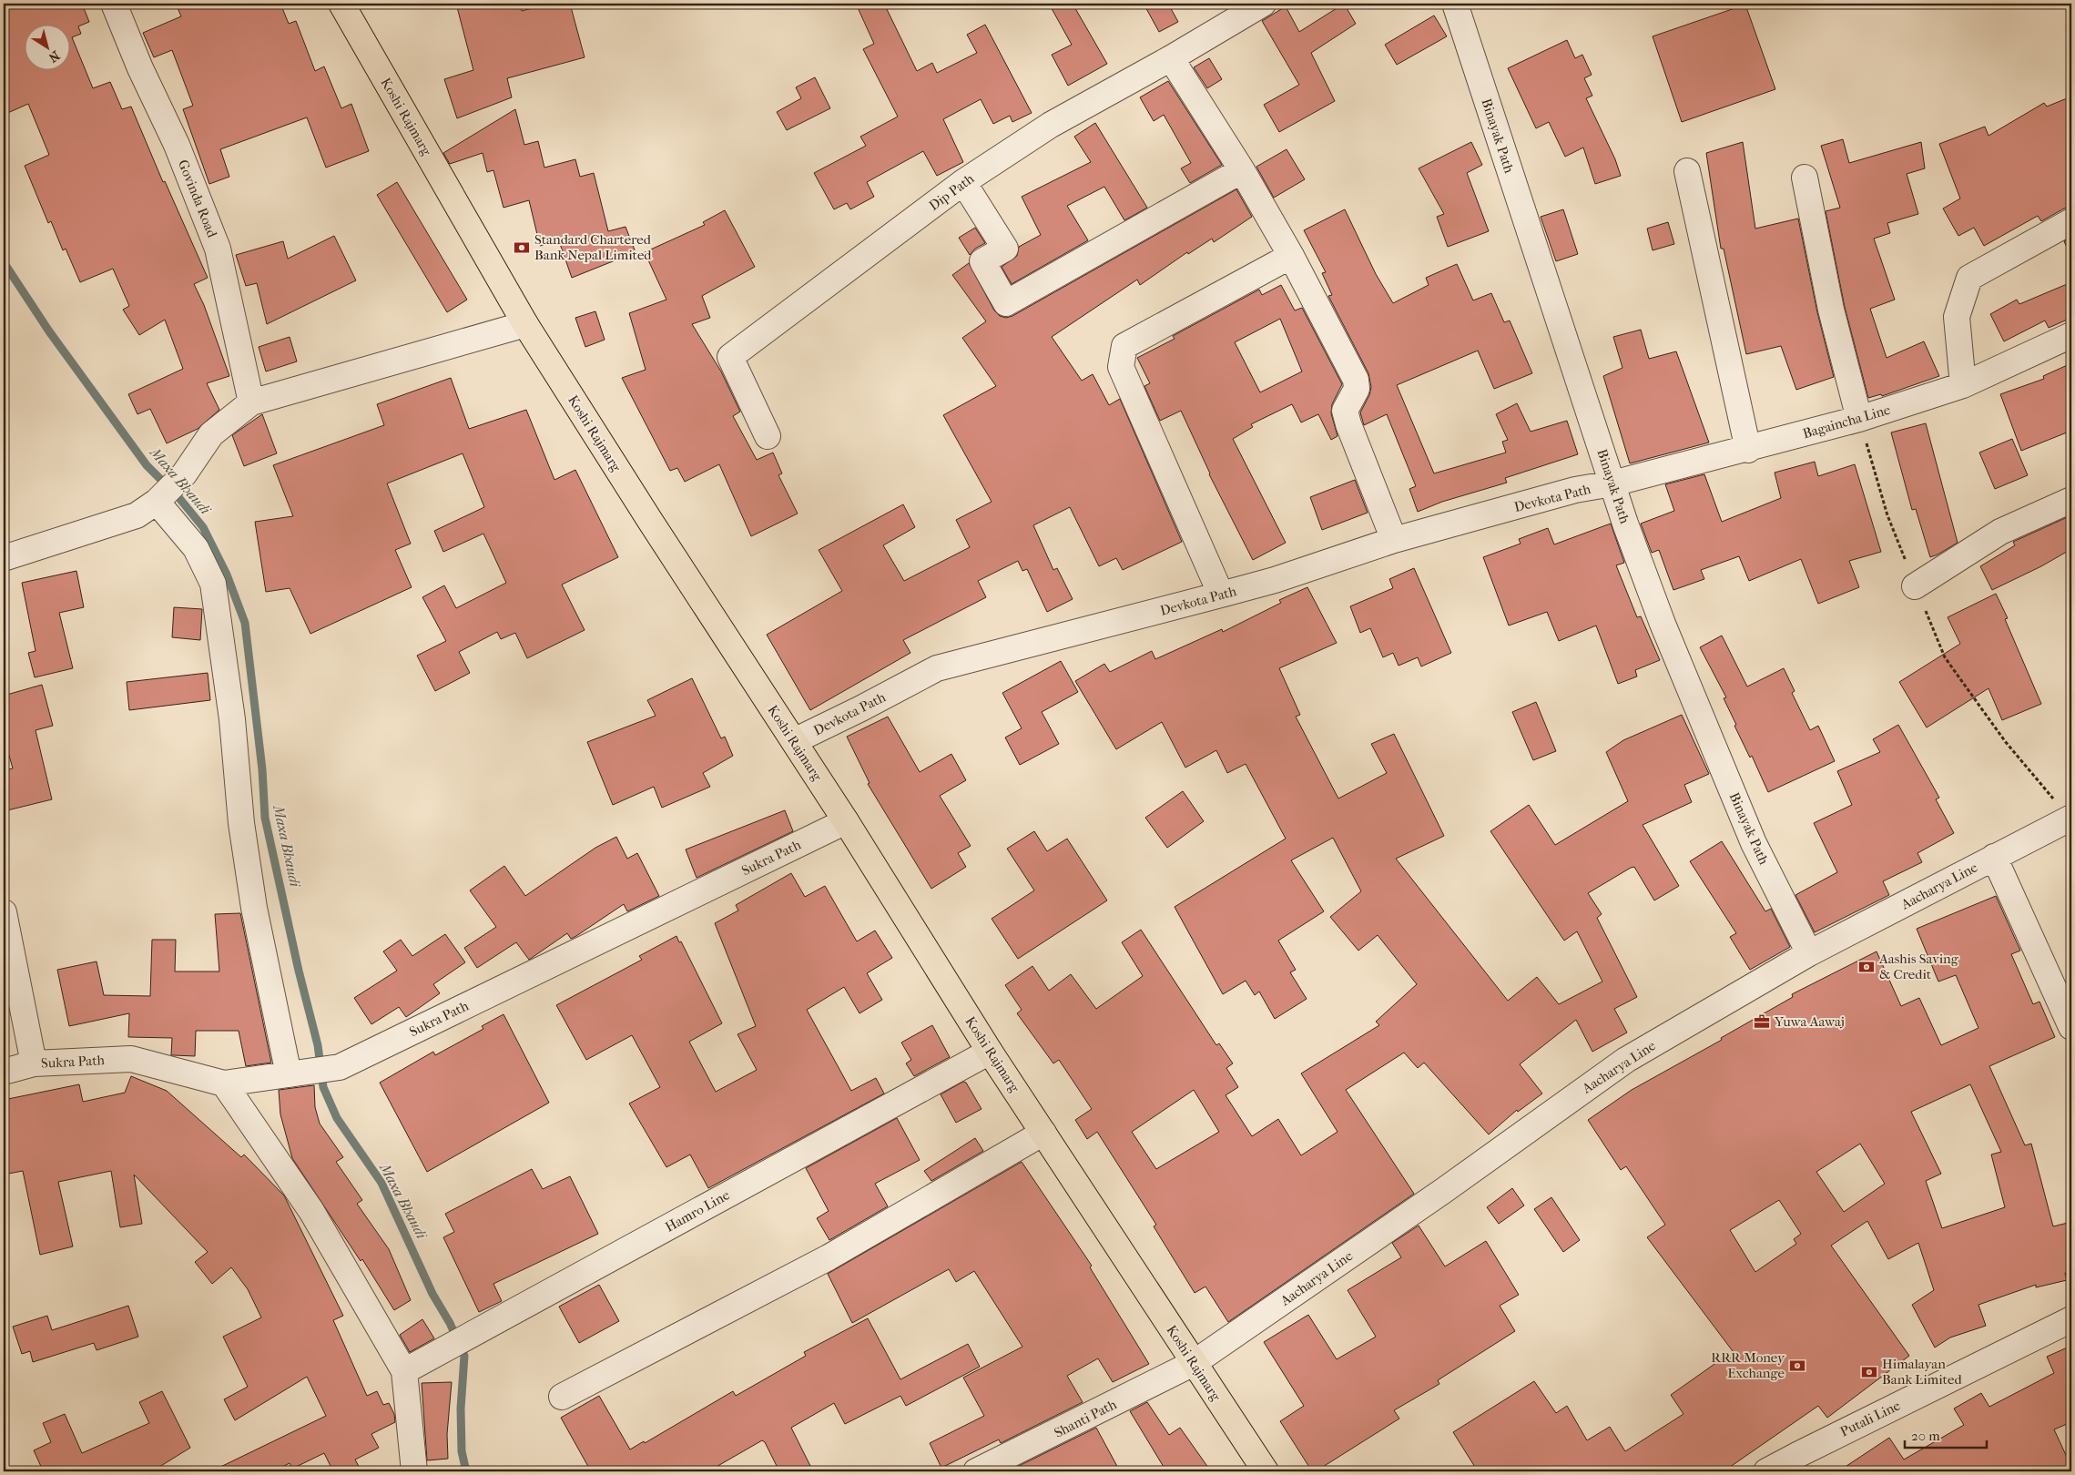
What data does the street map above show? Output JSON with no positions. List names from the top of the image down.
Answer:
{
  "streets": {
    "main road": ["Koshi Rajmarg"],
    "street": [
      "Binayak Path",
      "Dip Path",
      "Govinda Road",
      "Bagaincha Line",
      "Devkota Path",
      "Sukra Path",
      "Aacharya Line",
      "Hamro Line",
      "Shanti Path",
      "Putali Line"
    ]
  },
  "crossings": [
    ["Koshi Rajmarg", "Devkota Path"],
    ["Koshi Rajmarg", "Sukra Path"],
    ["Koshi Rajmarg", "Aacharya Line"],
    ["Koshi Rajmarg", "Hamro Line"],
    ["Koshi Rajmarg", "Shanti Path"],
    ["Binayak Path", "Bagaincha Line"],
    ["Binayak Path", "Devkota Path"],
    ["Binayak Path", "Aacharya Line"],
    ["Bagaincha Line", "Devkota Path"],
    ["Aacharya Line", "Shanti Path"]
  ],
  "water": ["Maxa Bhaudi"],
  "places": {
    "bank": [
      "Standard Chartered Bank Nepal Limited",
      "Aashis Saving & Credit",
      "RRR Money Exchange",
      "Himalayan Bank Limited"
    ],
    "office": ["Yuwa Aawaj"]
  },
  "scale_bar": "20 m",
  "north": "bottom right"
}
